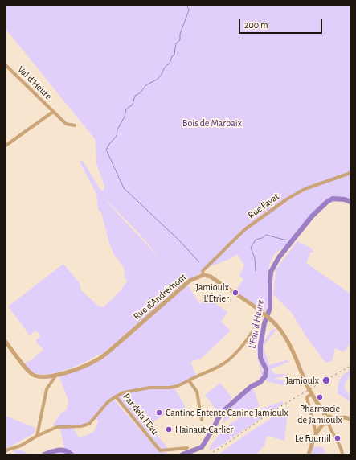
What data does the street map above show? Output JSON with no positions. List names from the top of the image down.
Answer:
{
  "streets": {
    "street": [
      "Val d'Heure",
      "Rue Fayat",
      "Rue d'Andrémont",
      "Par delà l'Eau"
    ]
  },
  "crossings": [
    ["Rue Fayat", "Rue d'Andrémont"]
  ],
  "water": ["L'Eau d'Heure"],
  "parks": ["Bois de Marbaix"],
  "places": [
    "Jamioulx L'Étrier",
    "Jamioulx",
    "Pharmacie de Jamioulx",
    "Cantine Entente Canine Jamioulx",
    "Hainaut-Carlier",
    "Le Fournil"
  ],
  "scale_bar": "200 m"
}
